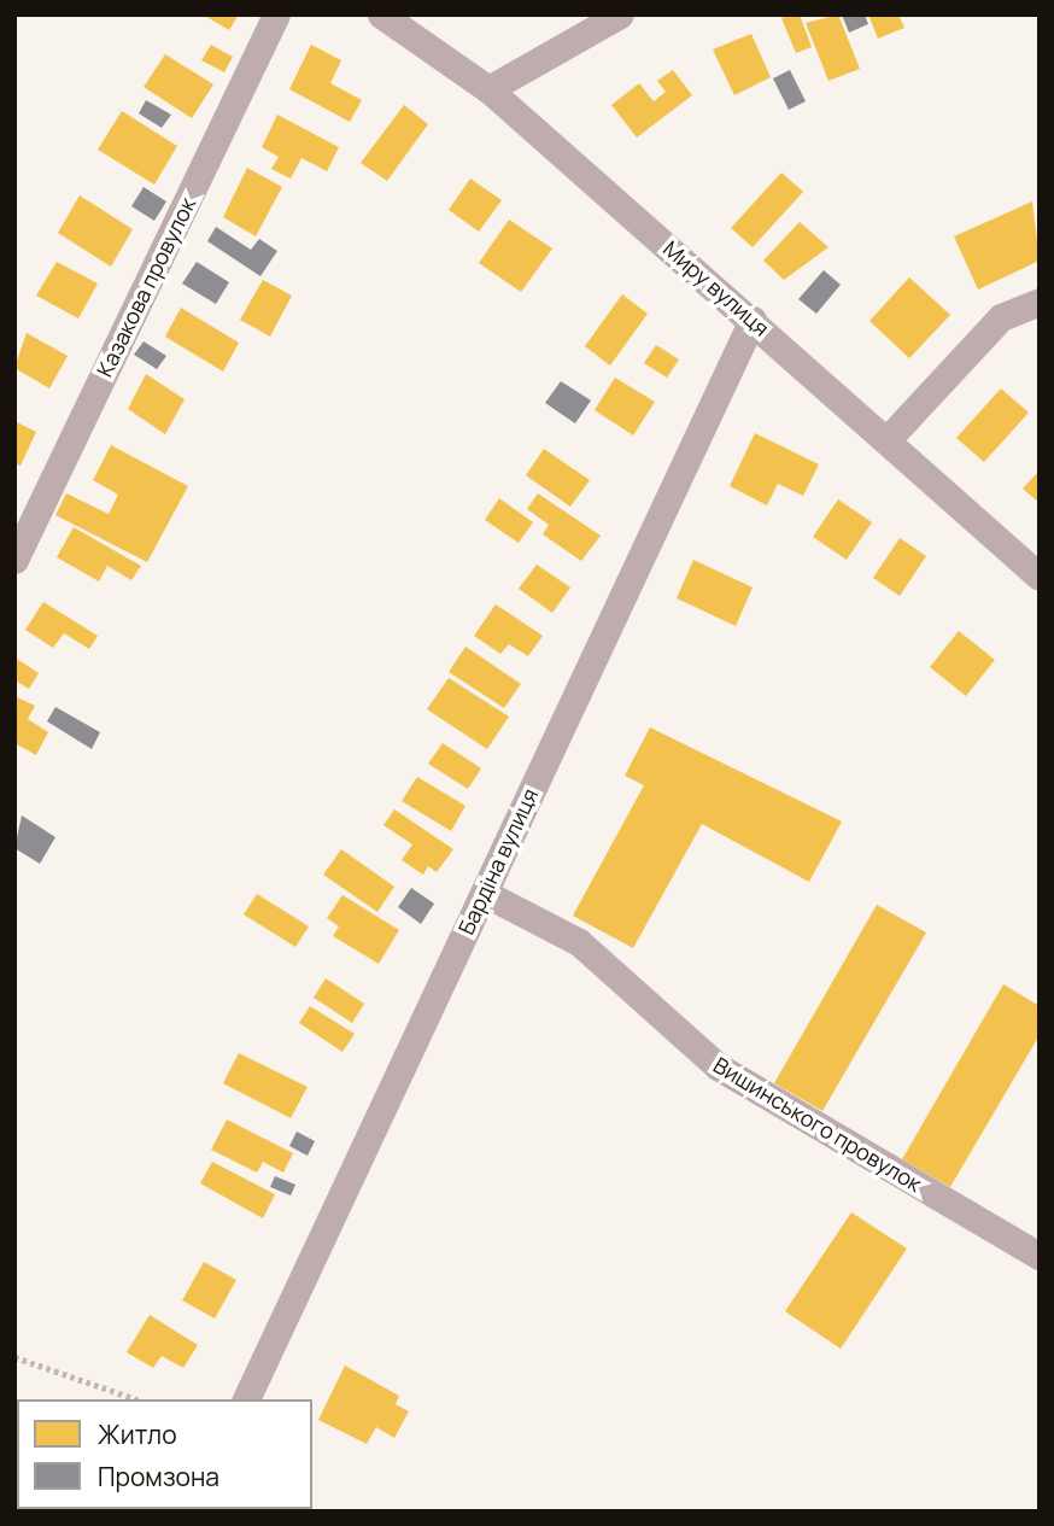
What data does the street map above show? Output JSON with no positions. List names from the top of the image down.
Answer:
{
  "streets": {
    "street": [
      "Казакова провулок",
      "Миру вулиця",
      "Бардіна вулиця",
      "Вишинського провулок"
    ]
  },
  "crossings": [
    ["Миру вулиця", "Бардіна вулиця"],
    ["Бардіна вулиця", "Вишинського провулок"]
  ],
  "legend": ["Житло", "Промзона"]
}
